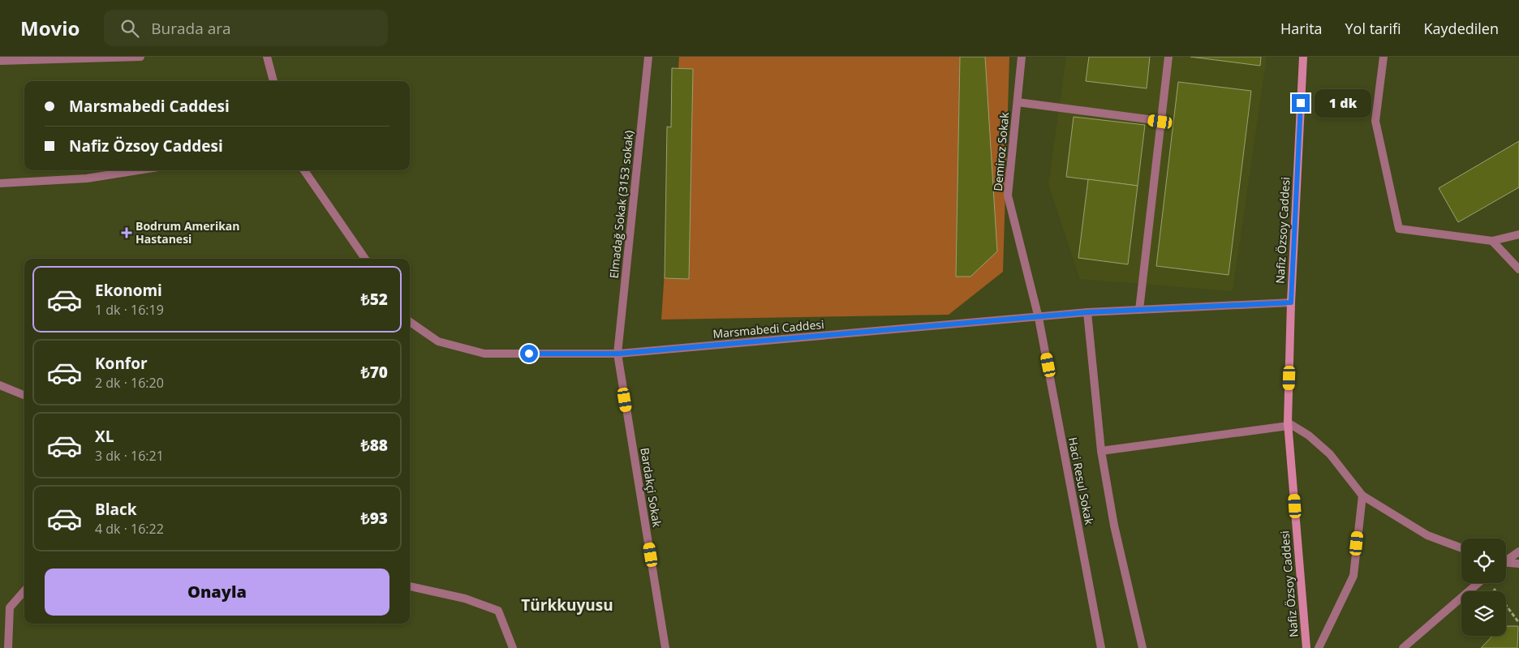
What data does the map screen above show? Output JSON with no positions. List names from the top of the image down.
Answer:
{
  "streets": {
    "main road": ["Nafiz Özsoy Caddesi"],
    "street": [
      "Demiroz Sokak",
      "Elmadağ Sokak (3153 sokak)",
      "Marsmabedi Caddesi",
      "Haci Resul Sokak",
      "Bardakçi Sokak"
    ]
  },
  "crossings": [
    ["Demiroz Sokak", "Marsmabedi Caddesi"],
    ["Demiroz Sokak", "Haci Resul Sokak"],
    ["Elmadağ Sokak (3153 sokak)", "Marsmabedi Caddesi"],
    ["Elmadağ Sokak (3153 sokak)", "Bardakçi Sokak"],
    ["Nafiz Özsoy Caddesi", "Marsmabedi Caddesi"],
    ["Marsmabedi Caddesi", "Haci Resul Sokak"],
    ["Marsmabedi Caddesi", "Bardakçi Sokak"]
  ],
  "districts": ["Türkkuyusu"],
  "places": {
    "health": ["Bodrum Amerikan Hastanesi"]
  },
  "page": {
    "header": "Movio",
    "search": "Burada ara",
    "nav": ["Harita", "Yol tarifi", "Kaydedilen"],
    "banner": ["Marsmabedi Caddesi", "Nafiz Özsoy Caddesi"],
    "bubble": "1 dk",
    "list": [
      {
        "name": "Ekonomi",
        "note": "1 dk · 16:19",
        "value": "₺52"
      },
      {
        "name": "Konfor",
        "note": "2 dk · 16:20",
        "value": "₺70"
      },
      {
        "name": "XL",
        "note": "3 dk · 16:21",
        "value": "₺88"
      },
      {
        "name": "Black",
        "note": "4 dk · 16:22",
        "value": "₺93"
      }
    ],
    "buttons": "Onayla"
  }
}
